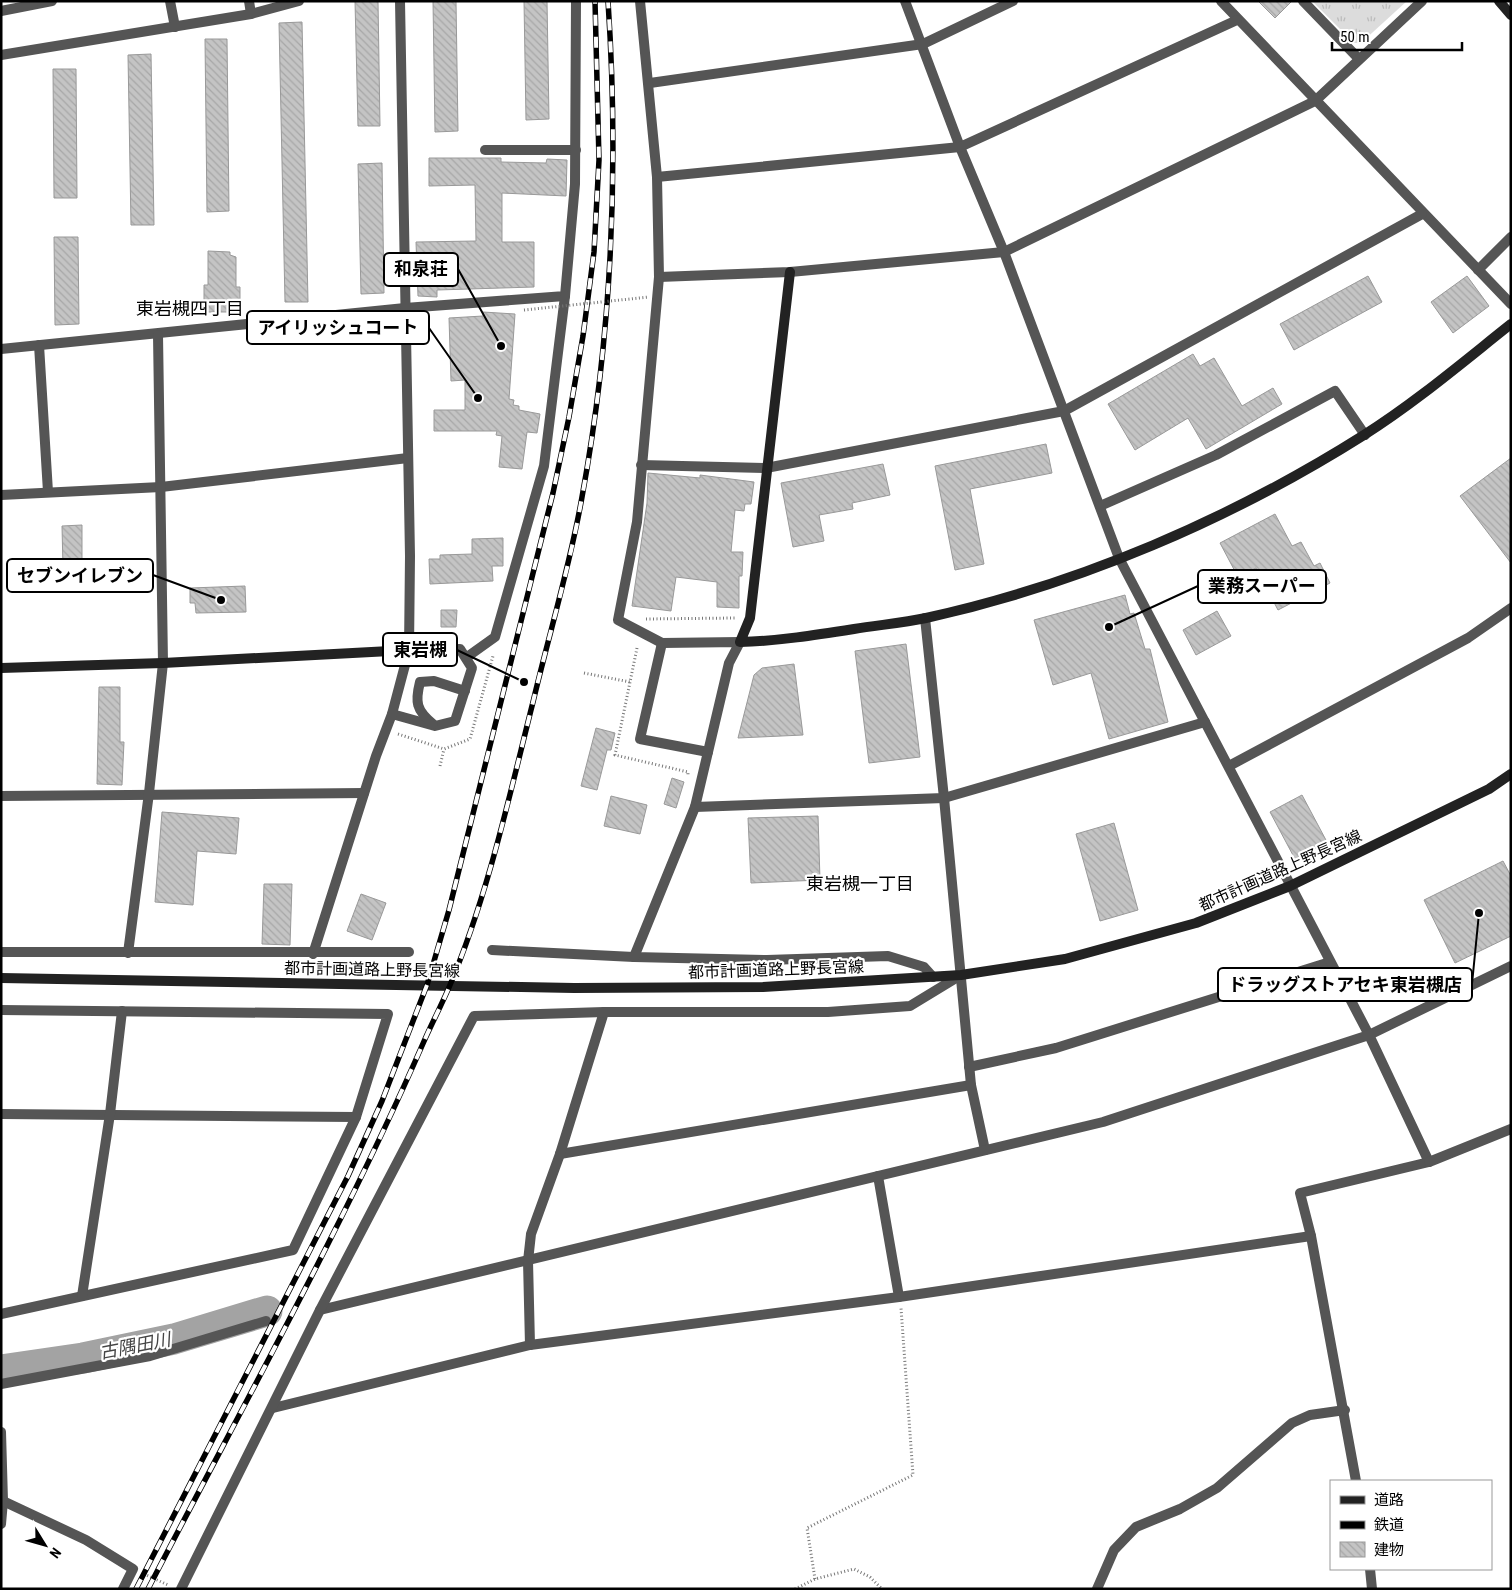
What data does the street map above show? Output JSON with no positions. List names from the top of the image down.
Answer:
{
  "streets": {
    "street": ["都市計画道路上野長宮線"]
  },
  "districts": ["東岩槻四丁目", "東岩槻一丁目"],
  "water": ["古隅田川"],
  "places": [
    "和泉荘",
    "アイリッシュコート",
    "セブンイレブン",
    "業務スーパー",
    "東岩槻",
    "ドラッグストアセキ東岩槻店"
  ],
  "legend": ["道路", "鉄道", "建物"],
  "scale_bar": "50 m",
  "north": "bottom right"
}
